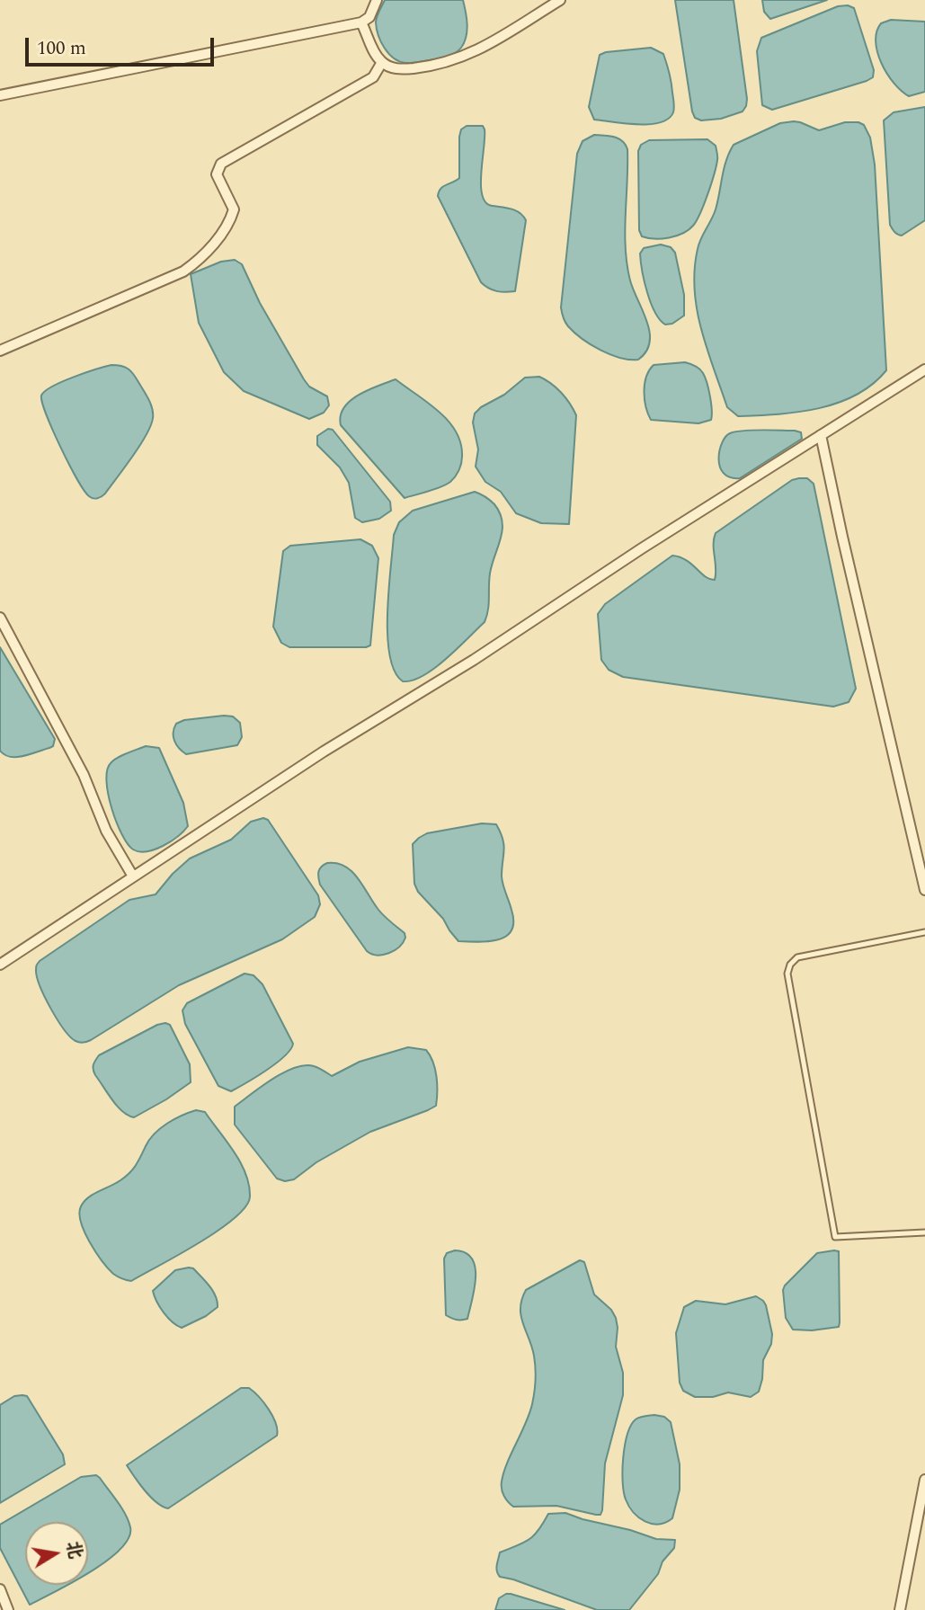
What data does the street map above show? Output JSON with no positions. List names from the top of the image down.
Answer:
{
  "scale_bar": "100 m",
  "north": "right"
}
